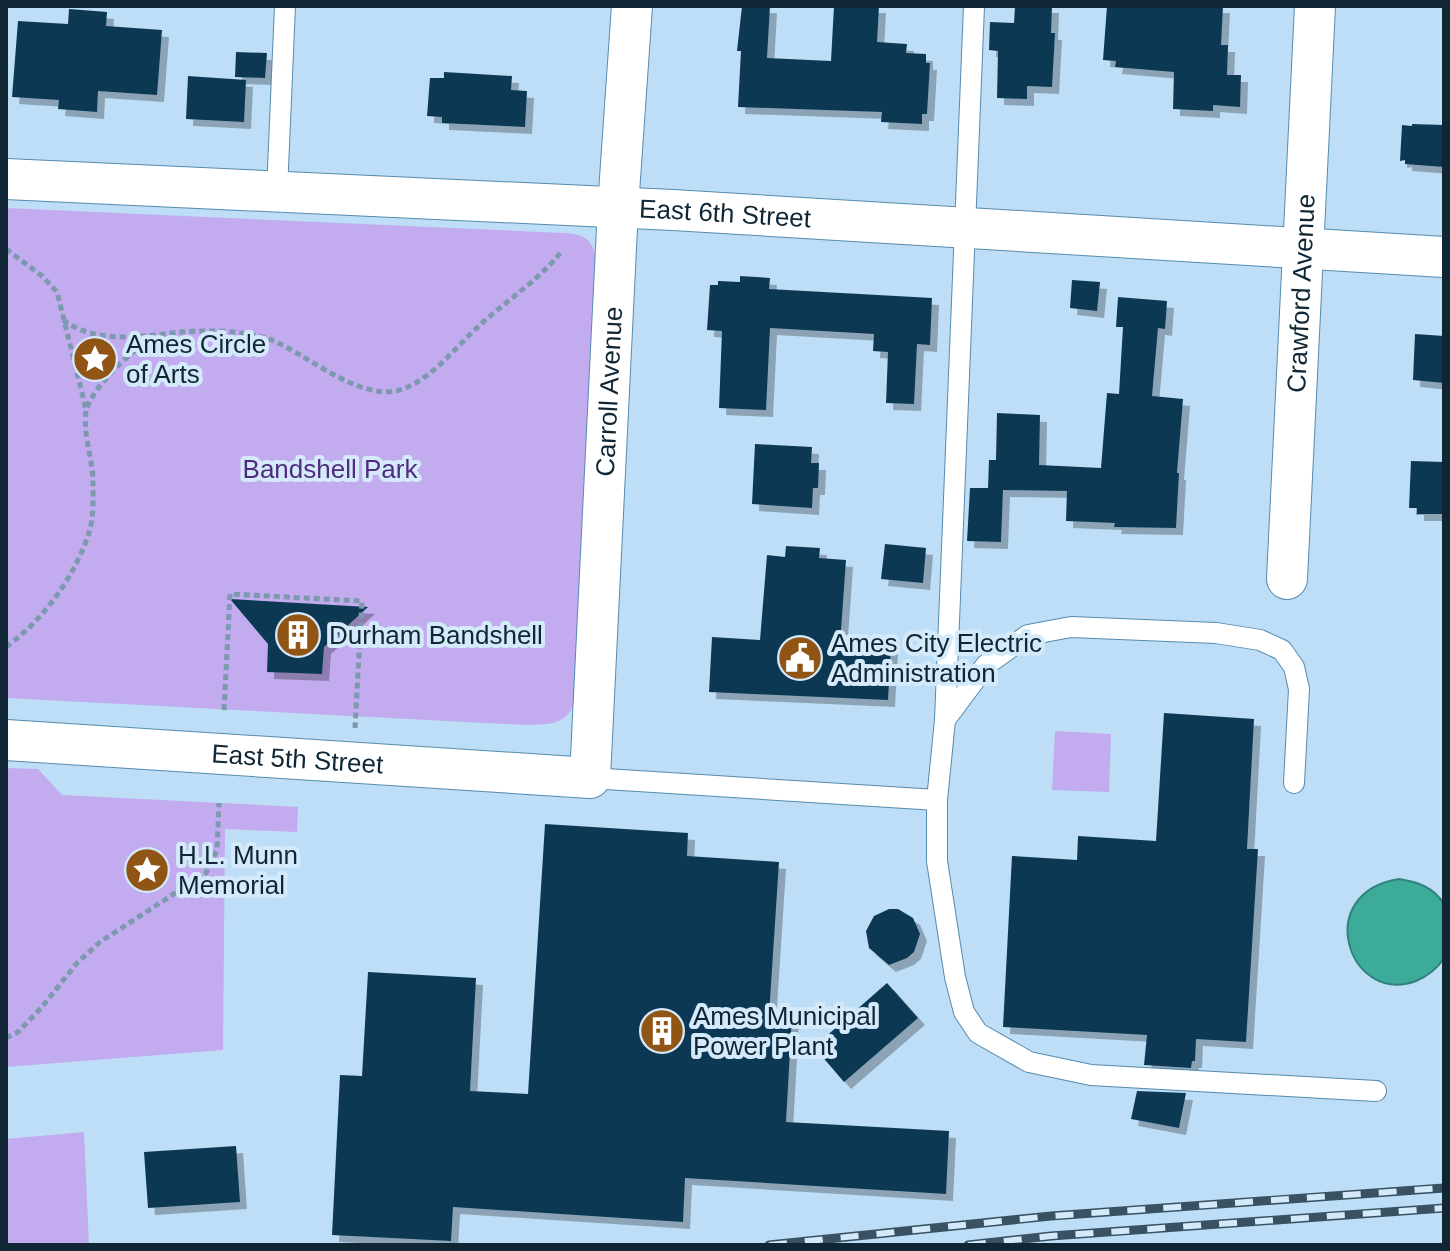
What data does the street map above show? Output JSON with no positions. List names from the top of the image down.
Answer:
{
  "streets": {
    "street": [
      "East 6th Street",
      "Crawford Avenue",
      "Carroll Avenue",
      "East 5th Street"
    ]
  },
  "crossings": [
    ["East 6th Street", "Crawford Avenue"],
    ["East 6th Street", "Carroll Avenue"],
    ["Carroll Avenue", "East 5th Street"]
  ],
  "parks": ["Bandshell Park"],
  "places": {
    "place": ["Ames Circle of Arts", "H.L. Munn Memorial"],
    "building": ["Durham Bandshell", "Ames Municipal Power Plant"],
    "public building": ["Ames City Electric Administration"]
  }
}
